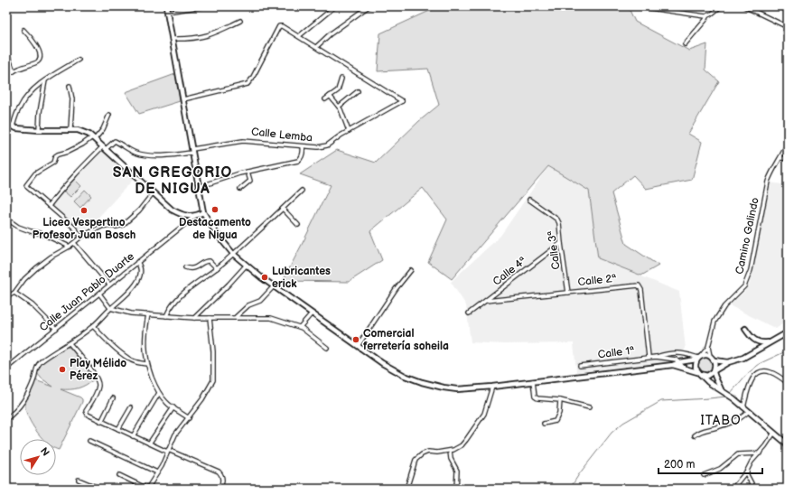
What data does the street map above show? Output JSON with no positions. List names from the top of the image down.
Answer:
{
  "streets": {
    "street": [
      "Calle Lemba",
      "Camino Galindo",
      "Calle 3ª",
      "Calle 4ª",
      "Calle 2ª",
      "Calle Juan Pablo Duarte",
      "Calle 1ª"
    ]
  },
  "crossings": [
    ["Camino Galindo", "Calle 1ª"],
    ["Calle 3ª", "Calle 4ª"],
    ["Calle 3ª", "Calle 2ª"],
    ["Calle 4ª", "Calle 2ª"],
    ["Calle 2ª", "Calle 1ª"]
  ],
  "districts": ["SAN GREGORIO DE NIGUA", "ITABO"],
  "places": [
    "Destacamento de Nigua",
    "Liceo Vespertino Profesor Juan Bosch",
    "Lubricantes erick",
    "Comercial ferretería soheila",
    "Play Mélido Pérez"
  ],
  "scale_bar": "200 m",
  "north": "top right"
}
